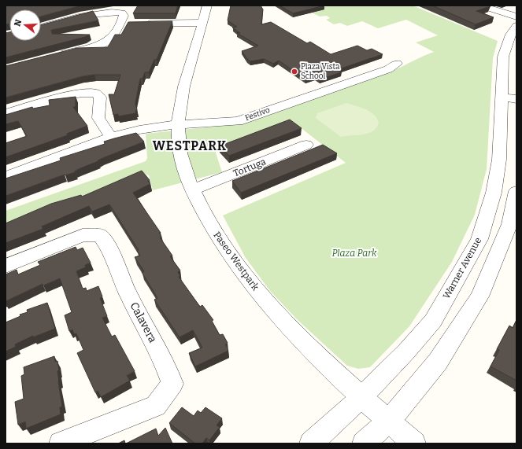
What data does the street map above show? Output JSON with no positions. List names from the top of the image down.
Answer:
{
  "streets": {
    "street": [
      "Festivo",
      "Tortuga",
      "Paseo Westpark",
      "Warner Avenue",
      "Calavera"
    ]
  },
  "crossings": [
    ["Festivo", "Paseo Westpark"],
    ["Tortuga", "Paseo Westpark"],
    ["Paseo Westpark", "Warner Avenue"]
  ],
  "districts": ["WESTPARK"],
  "parks": ["Plaza Park"],
  "places": ["Plaza Vista School"],
  "north": "left"
}
